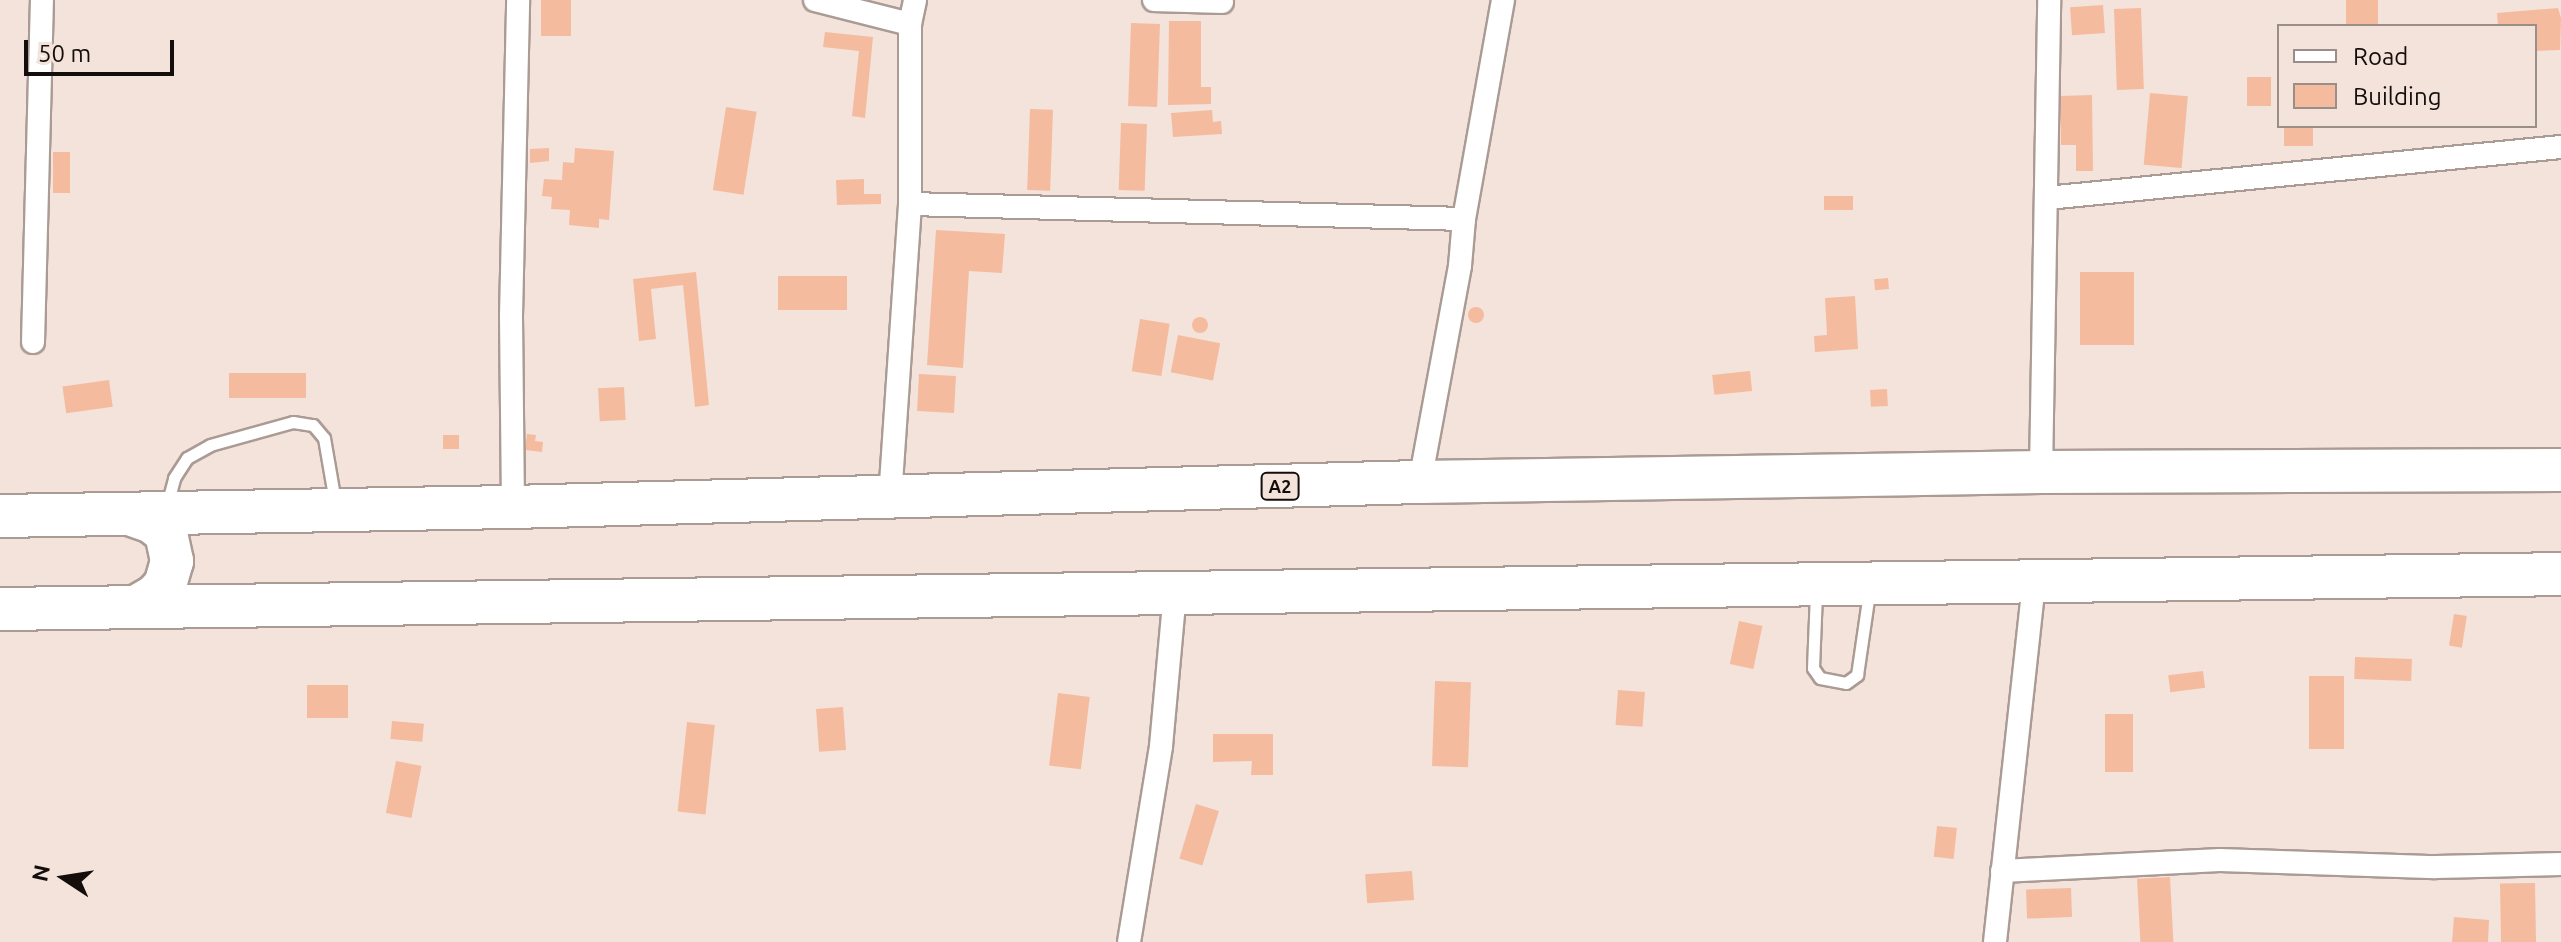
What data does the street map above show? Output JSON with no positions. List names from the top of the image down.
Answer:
{
  "streets": {
    "highway": ["A2"]
  },
  "legend": ["Road", "Building"],
  "scale_bar": "50 m",
  "north": "left"
}
